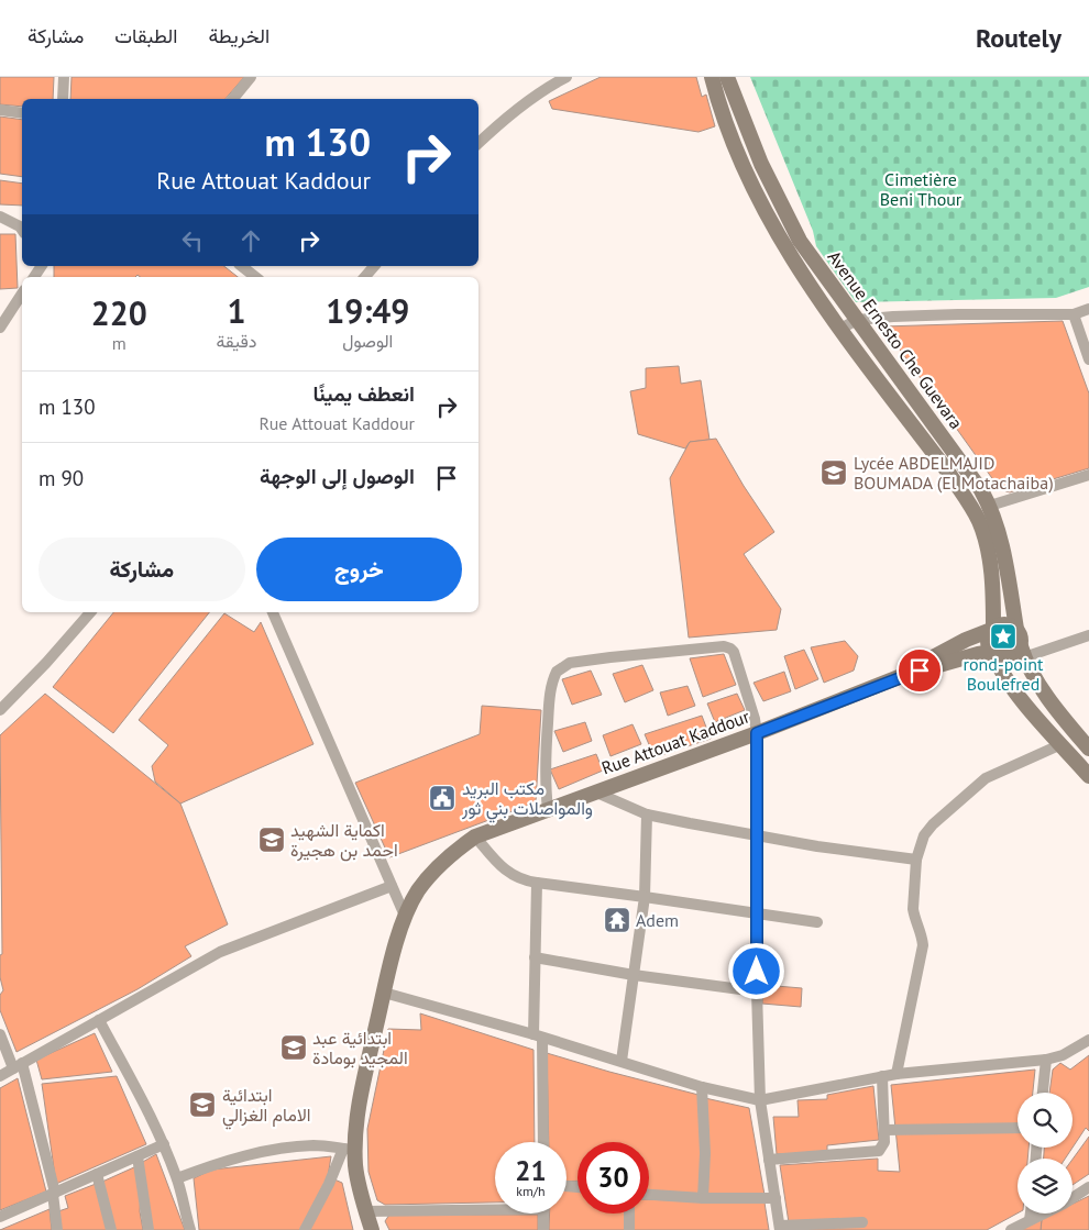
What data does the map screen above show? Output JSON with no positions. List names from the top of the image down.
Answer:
{
  "streets": {
    "main road": ["Avenue Ernesto Che Guevara", "Rue Attouat Kaddour"]
  },
  "crossings": [
    ["Avenue Ernesto Che Guevara", "Rue Attouat Kaddour"]
  ],
  "parks": ["Cimetière Beni Thour"],
  "places": {
    "school or university": [
      "Lycée ABDELMAJID BOUMADA (El Motachaiba)",
      "اكماية الشهيد احمد بن هجيرة",
      "ابتدائية عبد المجيد بومادة",
      "ابتدائية الامام الغزالي"
    ],
    "place": ["rond-point Boulefred"],
    "public building": ["مكتب البريد والمواصلات بني ثور"],
    "temple": ["Adem"]
  },
  "page": {
    "header": "Routely",
    "nav": ["الخريطة", "الطبقات", "مشاركة"],
    "turn": ["130 m", "Rue Attouat Kaddour"],
    "eta": [
      "19:49",
      "الوصول",
      "1",
      "دقيقة",
      "220",
      "m"
    ],
    "list": [
      {
        "name": "انعطف يمينًا",
        "note": "Rue Attouat Kaddour",
        "value": "130 m"
      },
      {
        "name": "الوصول إلى الوجهة",
        "value": "90 m"
      }
    ],
    "buttons": ["خروج", "مشاركة"],
    "speed": "21 km/h",
    "limit": "30"
  }
}
